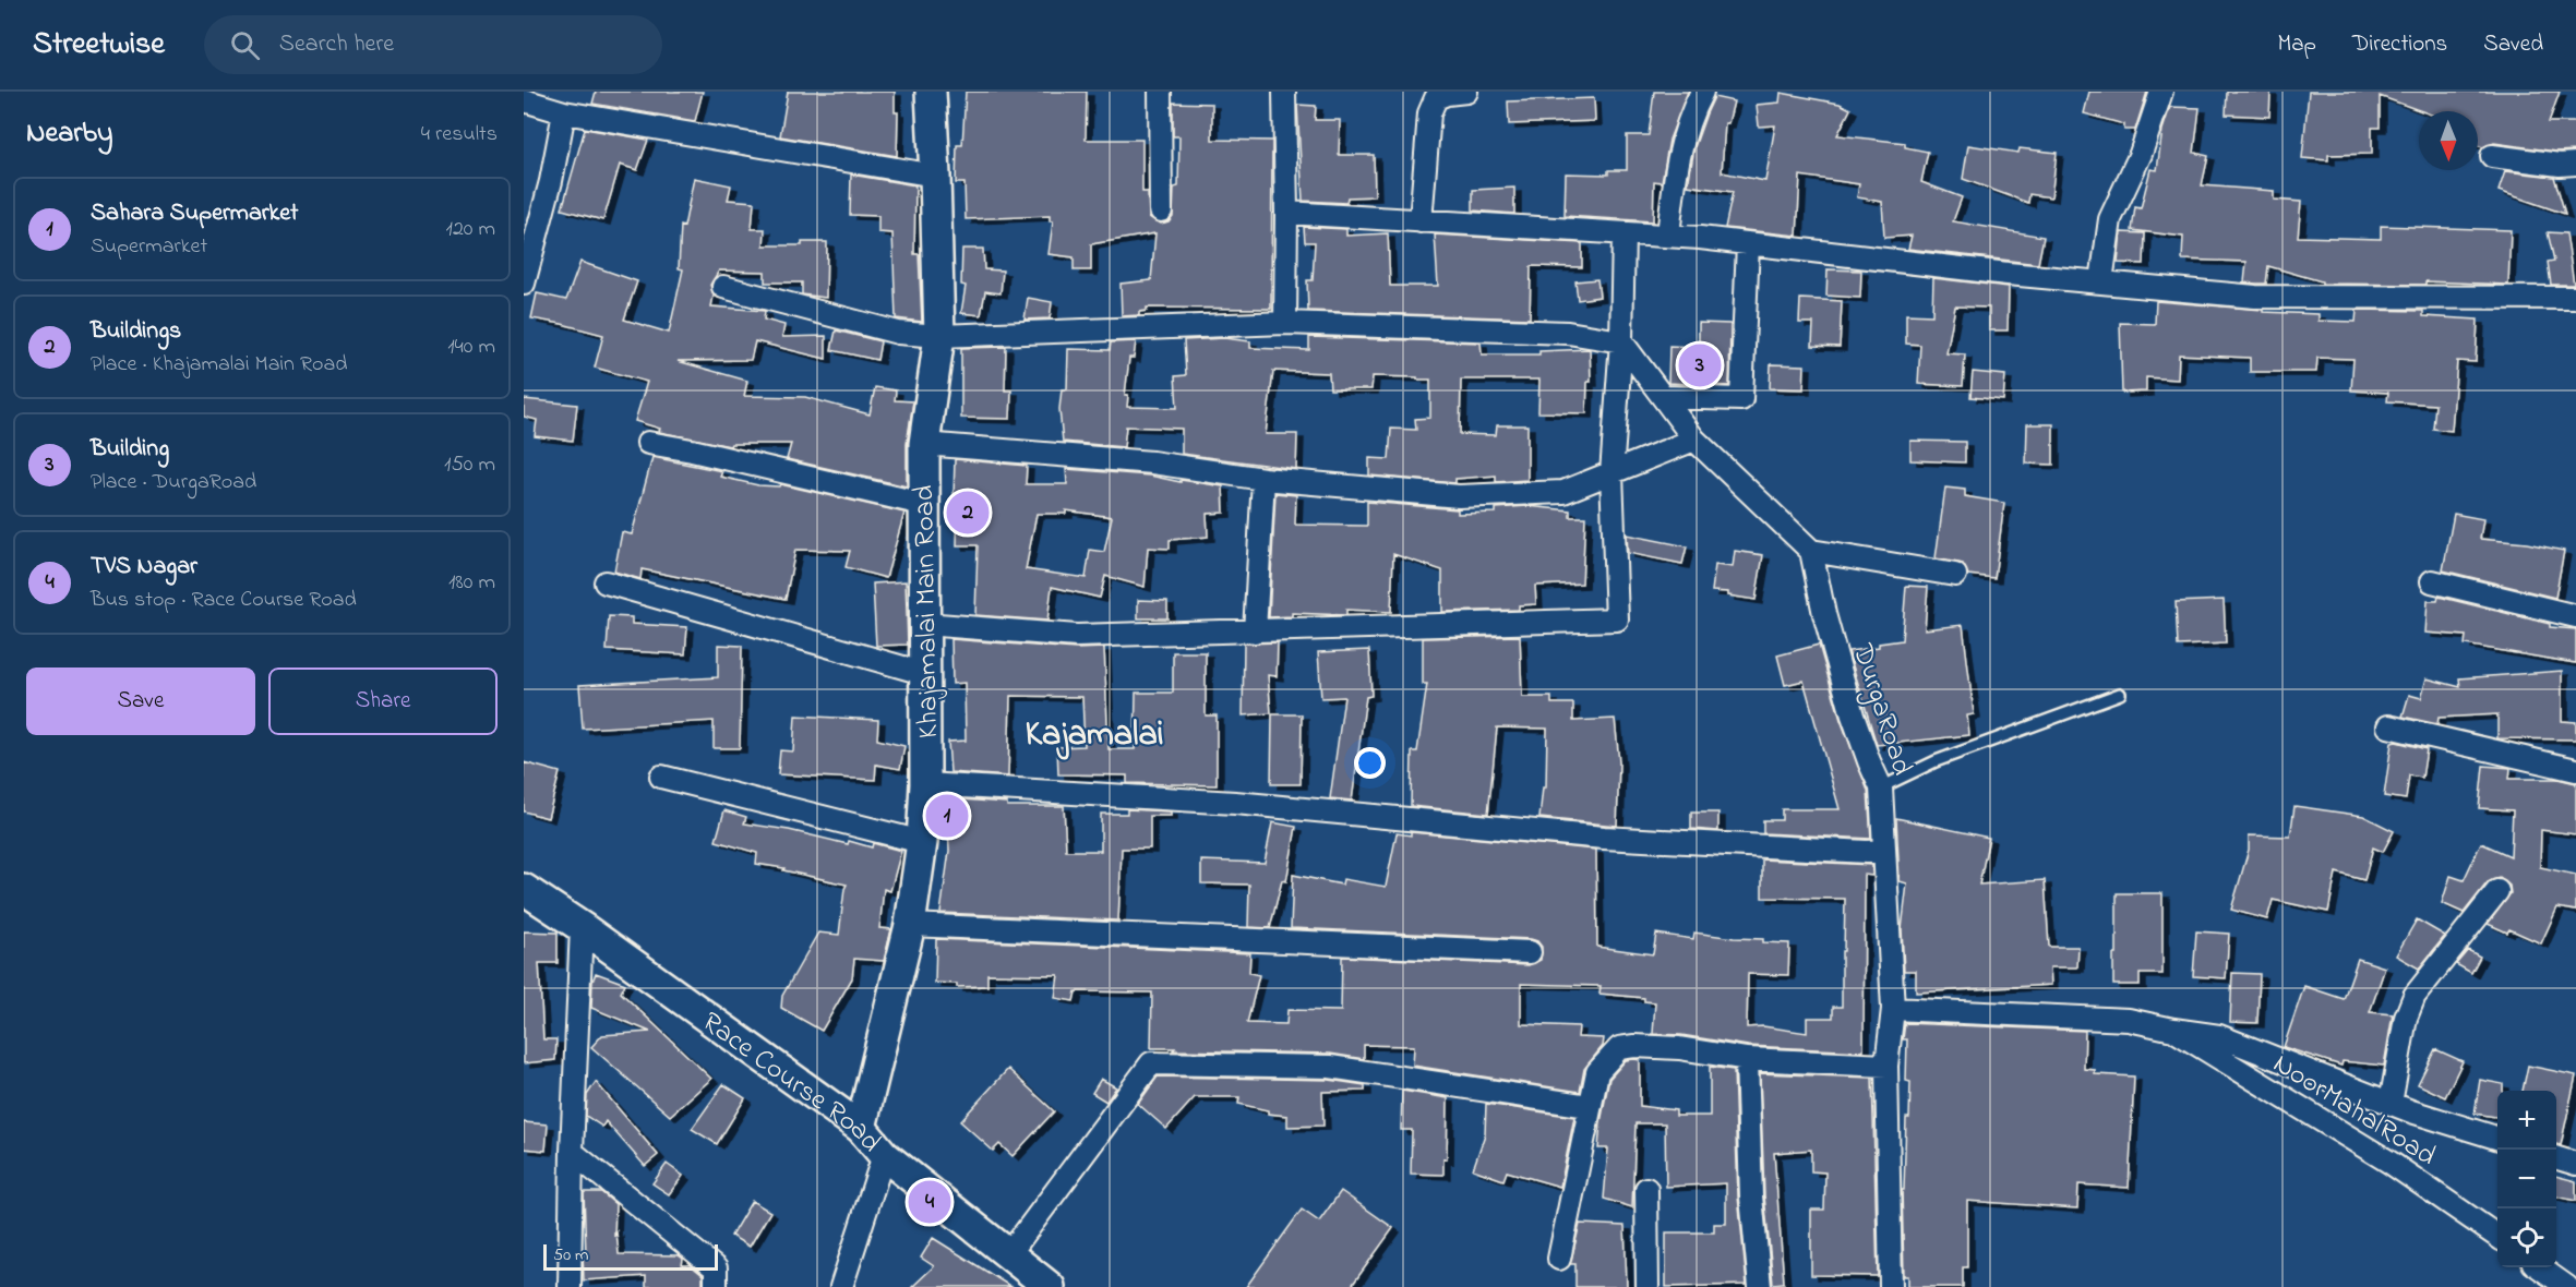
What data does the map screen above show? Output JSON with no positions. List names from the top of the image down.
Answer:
{
  "streets": {
    "main road": ["Khajamalai Main Road", "Race Course Road"],
    "street": ["DurgaRoad", "NoorMahalRoad"]
  },
  "crossings": [
    ["Khajamalai Main Road", "Race Course Road"]
  ],
  "districts": ["Kajamalai"],
  "scale_bar": "50 m",
  "north": "bottom",
  "page": {
    "header": "Streetwise",
    "search": "Search here",
    "nav": ["Map", "Directions", "Saved"],
    "heading": ["Nearby", "4 results"],
    "list": [
      {
        "mark": "1",
        "name": "Sahara Supermarket",
        "note": "Supermarket",
        "value": "120 m"
      },
      {
        "mark": "2",
        "name": "Buildings",
        "note": "Place · Khajamalai Main Road",
        "value": "140 m"
      },
      {
        "mark": "3",
        "name": "Building",
        "note": "Place · DurgaRoad",
        "value": "150 m"
      },
      {
        "mark": "4",
        "name": "TVS Nagar",
        "note": "Bus stop · Race Course Road",
        "value": "180 m"
      }
    ],
    "pins": [
      "3",
      "2",
      "1",
      "4"
    ],
    "buttons": ["Save", "Share"],
    "map_buttons": ["+", "−"],
    "scale": "50 m"
  }
}
